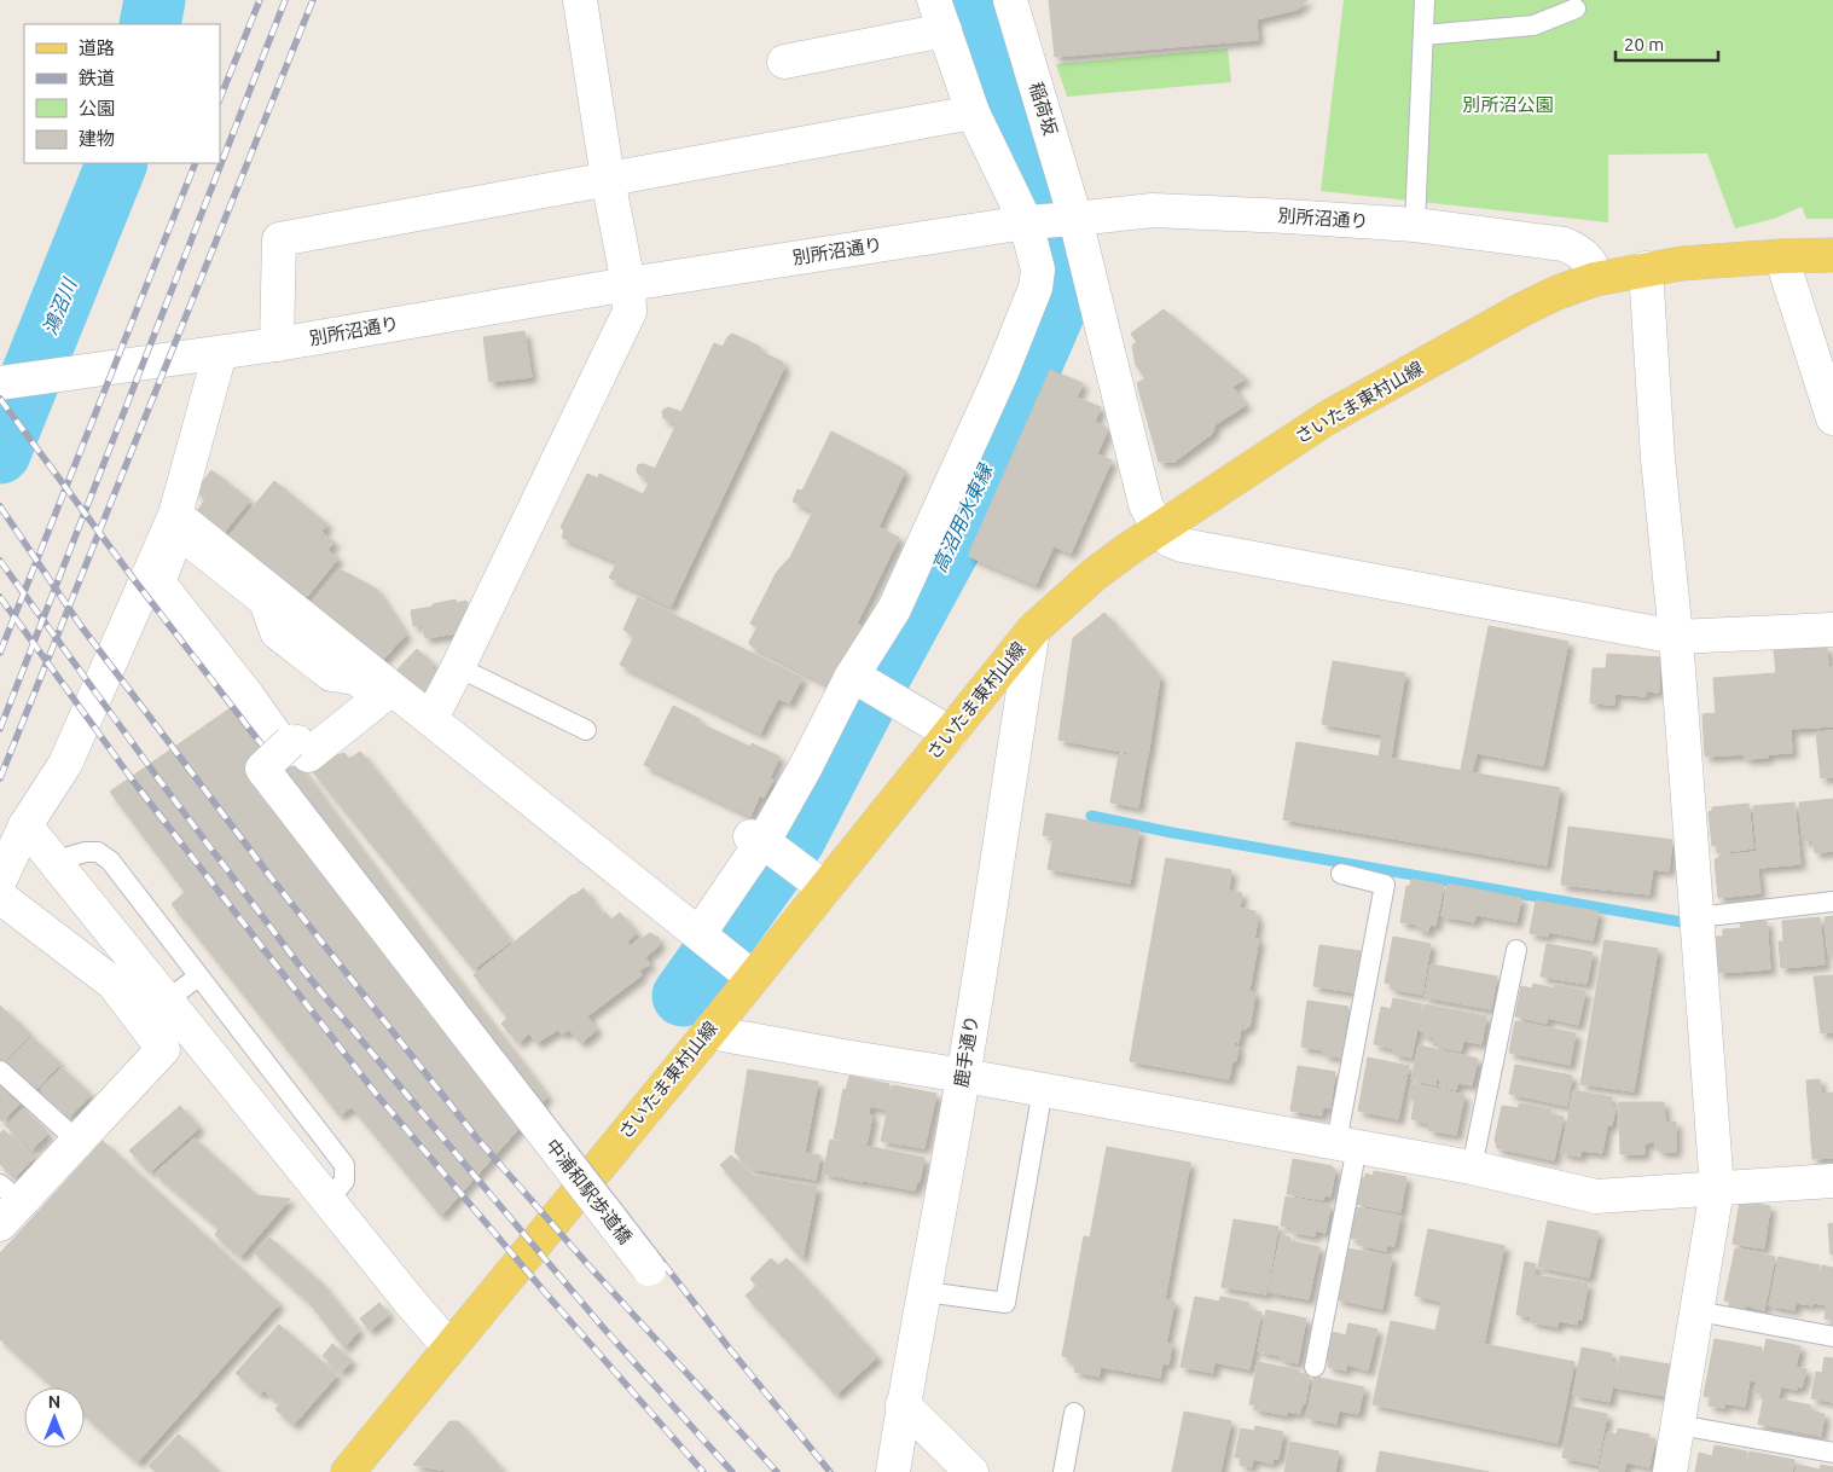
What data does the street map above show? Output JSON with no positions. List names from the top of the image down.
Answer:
{
  "streets": {
    "main road": ["さいたま東村山線"],
    "street": [
      "稲荷坂",
      "別所沼通り",
      "鹿手通り",
      "中浦和駅歩道橋"
    ]
  },
  "crossings": [
    ["稲荷坂", "別所沼通り"],
    ["別所沼通り", "さいたま東村山線"],
    ["さいたま東村山線", "鹿手通り"]
  ],
  "water": ["鴻沼川", "高沼用水東縁"],
  "parks": ["別所沼公園"],
  "legend": [
    "道路",
    "鉄道",
    "公園",
    "建物"
  ],
  "scale_bar": "20 m",
  "north": "top"
}
